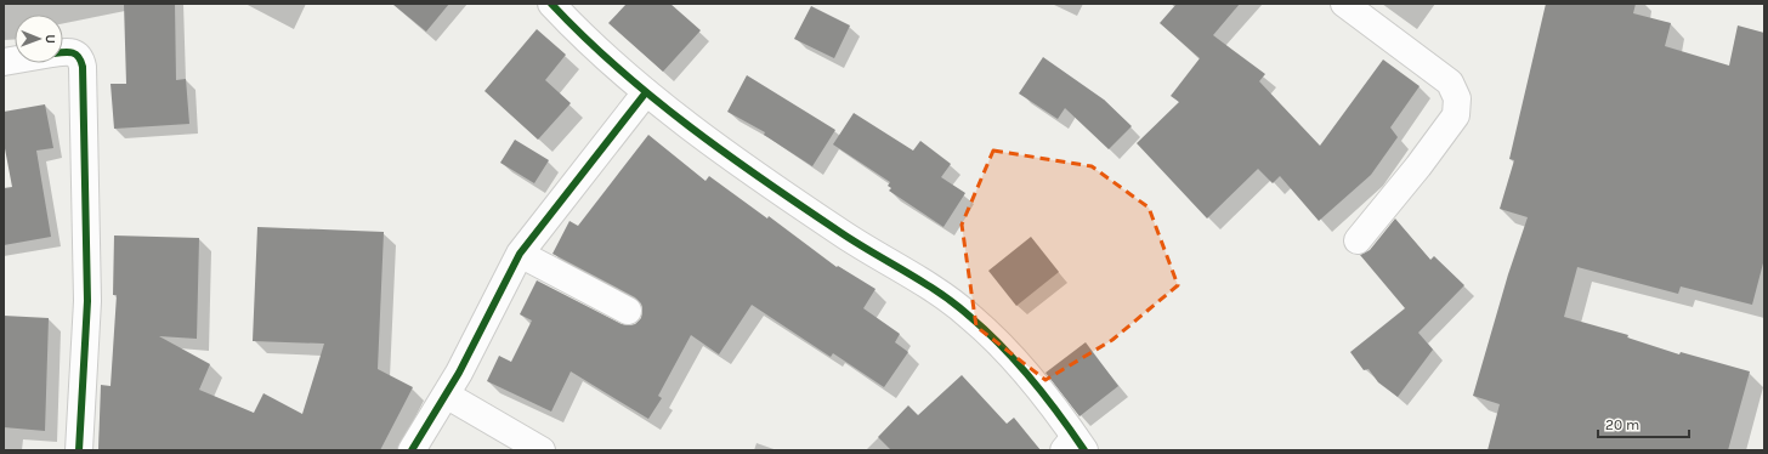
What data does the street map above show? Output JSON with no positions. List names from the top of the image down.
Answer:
{
  "scale_bar": "20 m",
  "north": "right"
}
